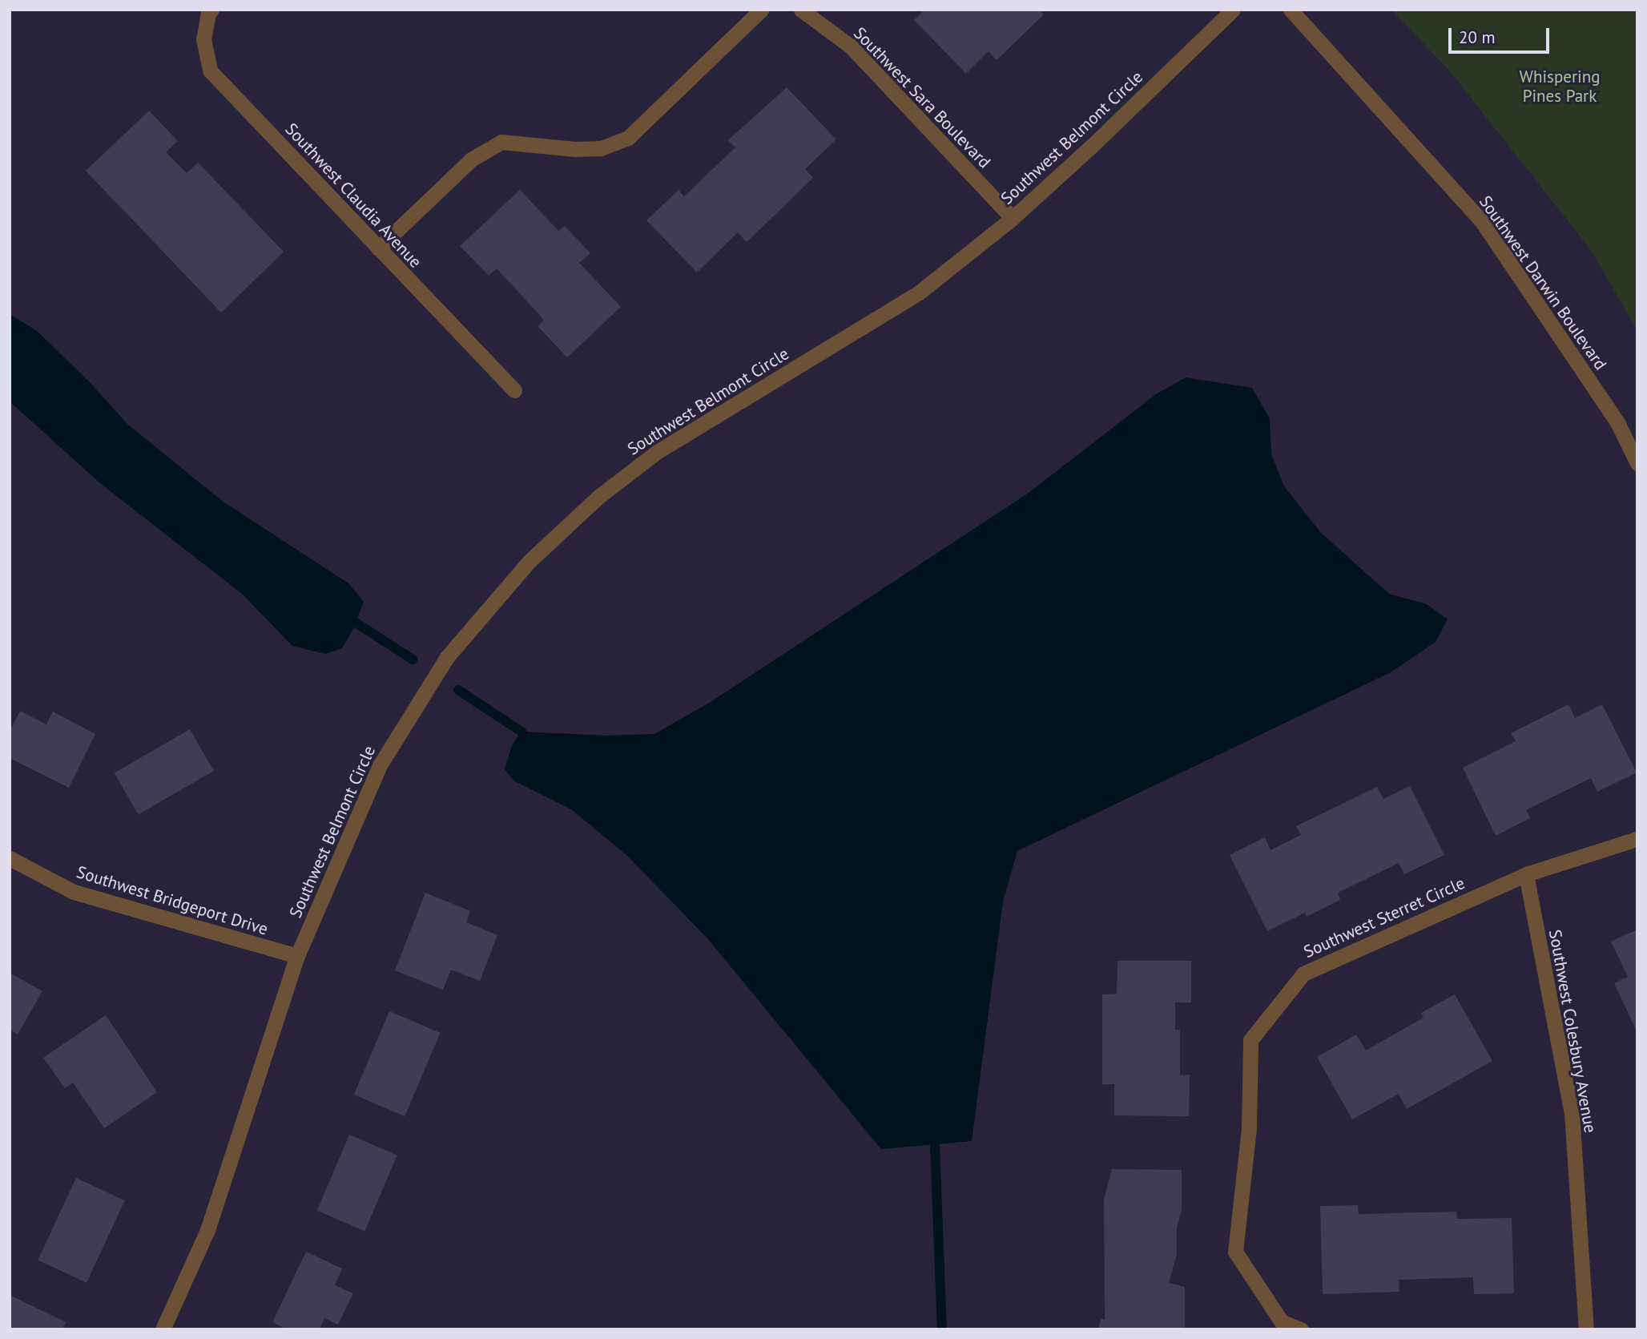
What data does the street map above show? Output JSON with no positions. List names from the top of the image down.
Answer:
{
  "streets": {
    "street": [
      "Southwest Sara Boulevard",
      "Southwest Belmont Circle",
      "Southwest Claudia Avenue",
      "Southwest Darwin Boulevard",
      "Southwest Bridgeport Drive",
      "Southwest Sterret Circle",
      "Southwest Colesbury Avenue"
    ]
  },
  "crossings": [
    ["Southwest Sara Boulevard", "Southwest Belmont Circle"],
    ["Southwest Belmont Circle", "Southwest Bridgeport Drive"],
    ["Southwest Sterret Circle", "Southwest Colesbury Avenue"]
  ],
  "parks": ["Whispering Pines Park"],
  "scale_bar": "20 m"
}
